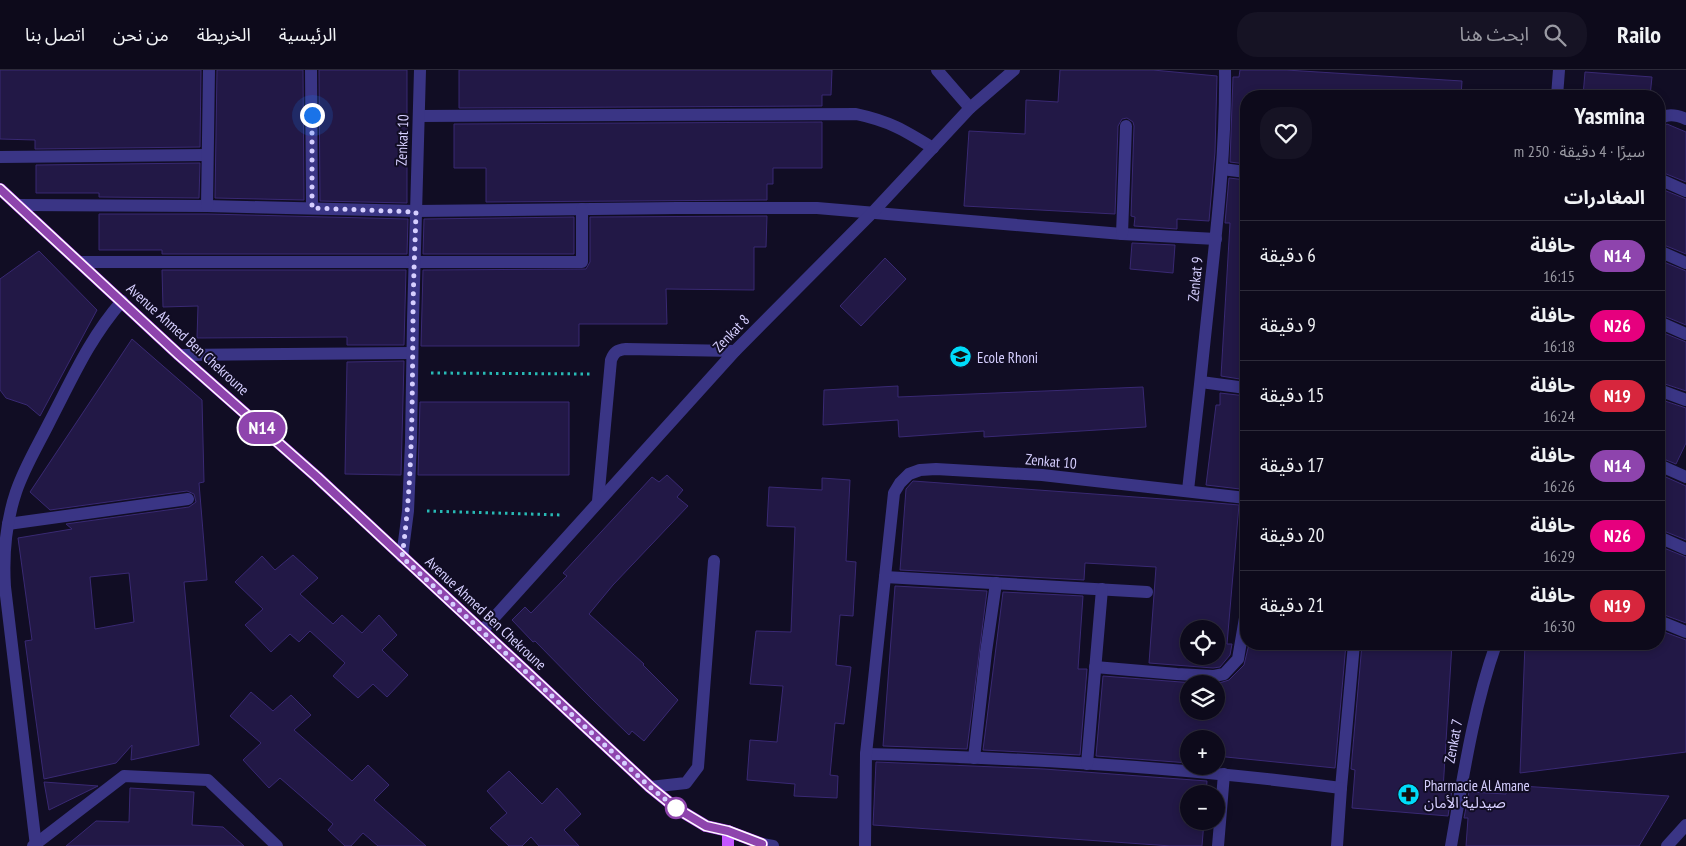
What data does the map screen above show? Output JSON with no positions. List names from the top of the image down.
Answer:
{
  "streets": {
    "main road": ["Avenue Ahmed Ben Chekroune"],
    "street": [
      "Zenkat 10",
      "Zenkat 9",
      "Zenkat 8",
      "Zenkat 7"
    ]
  },
  "crossings": [
    ["Zenkat 10", "Zenkat 9"],
    ["Zenkat 10", "Avenue Ahmed Ben Chekroune"],
    ["Zenkat 8", "Avenue Ahmed Ben Chekroune"]
  ],
  "places": {
    "school or university": ["Ecole Rhoni"],
    "pharmacy": ["Pharmacie Al Amane صيدلية الأمان"]
  },
  "lines": ["bus line N14"],
  "page": {
    "header": "Railo",
    "search": "ابحث هنا",
    "nav": [
      "الرئيسية",
      "الخريطة",
      "من نحن",
      "اتصل بنا"
    ],
    "on_map": "N14",
    "heading": [
      ["Yasmina", "سيرًا · 4 دقيقة · 250 m"],
      "المغادرات"
    ],
    "list": [
      {
        "mark": "N14",
        "name": "حافلة",
        "note": "16:15",
        "value": "6 دقيقة"
      },
      {
        "mark": "N26",
        "name": "حافلة",
        "note": "16:18",
        "value": "9 دقيقة"
      },
      {
        "mark": "N19",
        "name": "حافلة",
        "note": "16:24",
        "value": "15 دقيقة"
      },
      {
        "mark": "N14",
        "name": "حافلة",
        "note": "16:26",
        "value": "17 دقيقة"
      },
      {
        "mark": "N26",
        "name": "حافلة",
        "note": "16:29",
        "value": "20 دقيقة"
      },
      {
        "mark": "N19",
        "name": "حافلة",
        "note": "16:30",
        "value": "21 دقيقة"
      }
    ],
    "map_buttons": ["+", "−"]
  }
}
